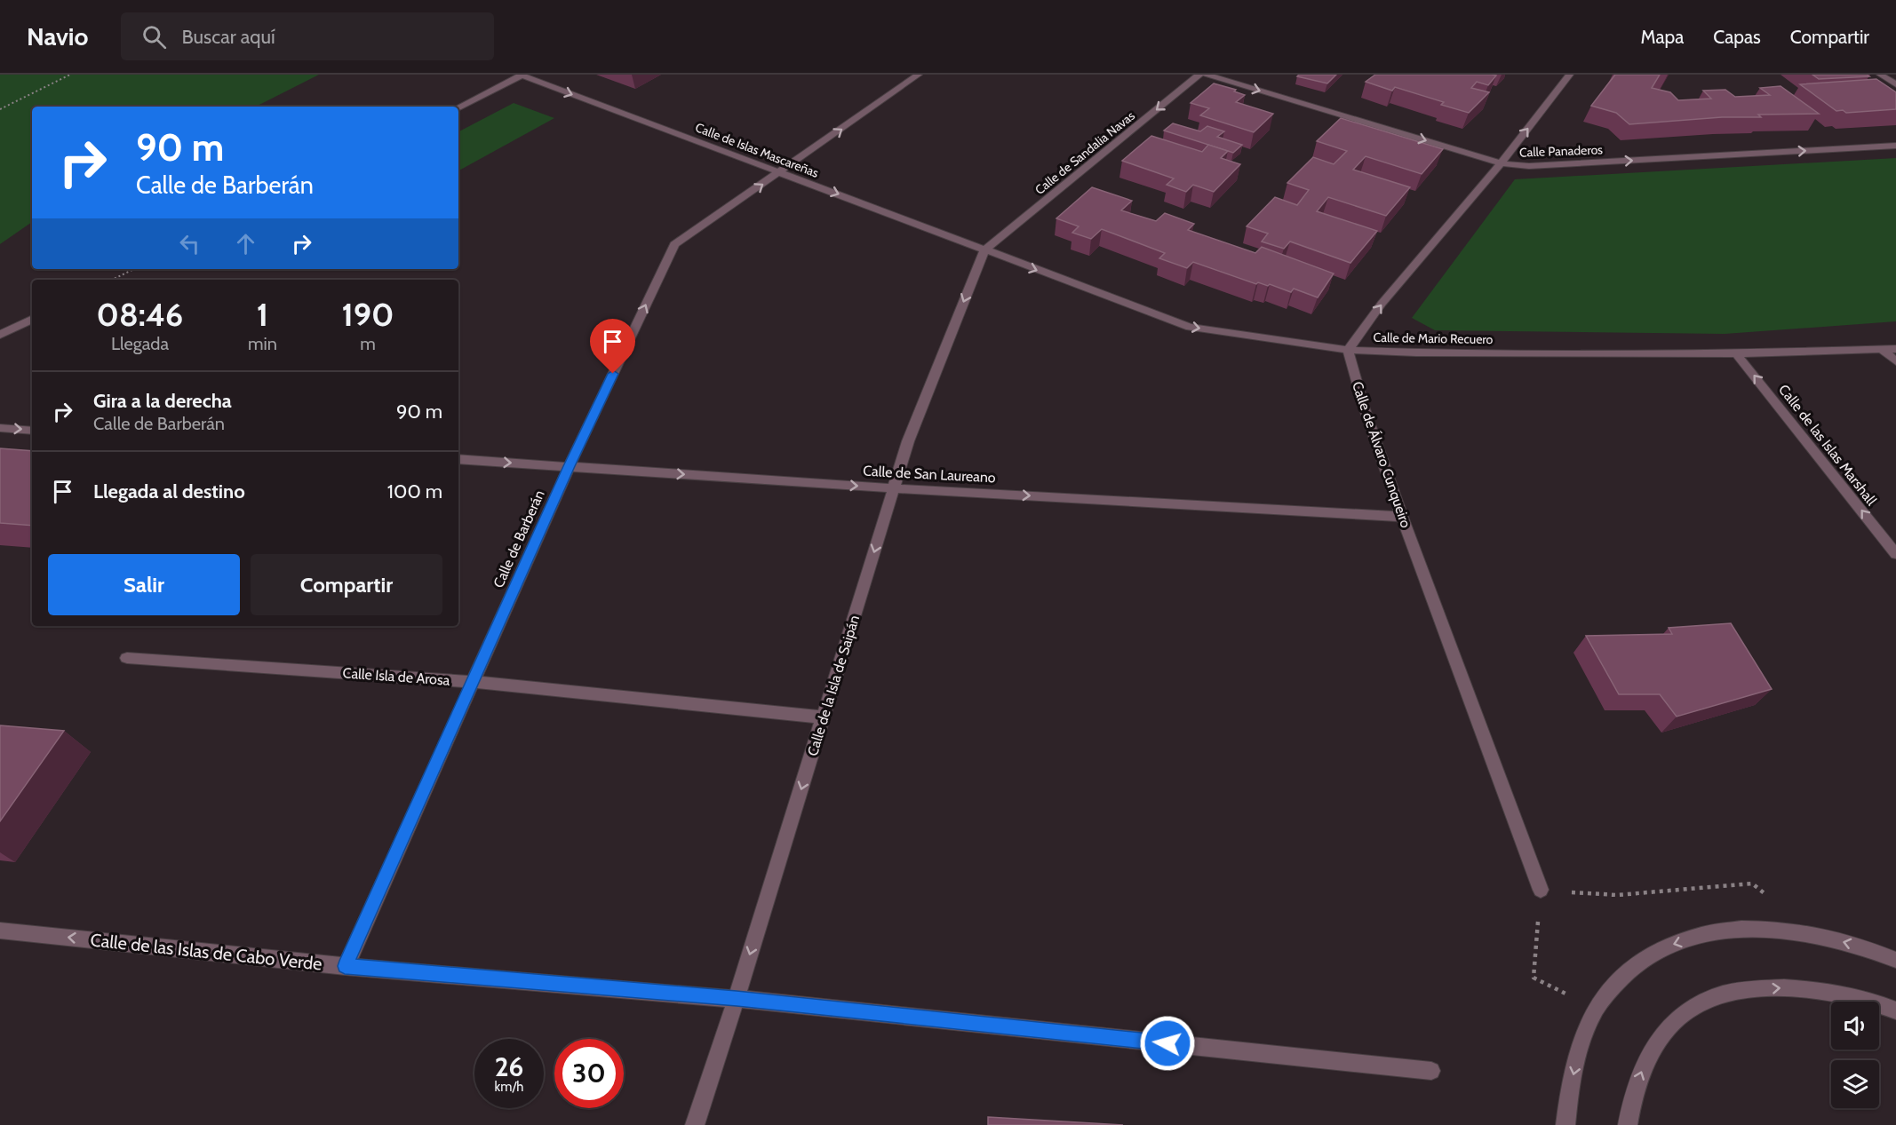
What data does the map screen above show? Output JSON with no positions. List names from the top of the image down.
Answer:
{
  "streets": {
    "street": [
      "Calle de Islas Mascareñas",
      "Calle Panaderos",
      "Calle de Sandalia Navas",
      "Calle de Mario Recuero",
      "Calle de las Islas Marshall",
      "Calle de Álvaro Cunqueiro",
      "Calle de San Laureano",
      "Calle de Barberán",
      "Calle Isla de Arosa",
      "Calle de la Isla de Saipán",
      "Calle de las Islas de Cabo Verde"
    ]
  },
  "crossings": [
    ["Calle de Islas Mascareñas", "Calle de Sandalia Navas"],
    ["Calle de Islas Mascareñas", "Calle de Mario Recuero"],
    ["Calle de Islas Mascareñas", "Calle de Barberán"],
    ["Calle de Islas Mascareñas", "Calle de la Isla de Saipán"],
    ["Calle de Sandalia Navas", "Calle de Mario Recuero"],
    ["Calle de Sandalia Navas", "Calle de la Isla de Saipán"],
    ["Calle de Mario Recuero", "Calle de las Islas Marshall"],
    ["Calle de Mario Recuero", "Calle de Álvaro Cunqueiro"],
    ["Calle de Mario Recuero", "Calle de la Isla de Saipán"],
    ["Calle de Álvaro Cunqueiro", "Calle de San Laureano"],
    ["Calle de San Laureano", "Calle de Barberán"],
    ["Calle de San Laureano", "Calle de la Isla de Saipán"],
    ["Calle de Barberán", "Calle Isla de Arosa"],
    ["Calle de Barberán", "Calle de las Islas de Cabo Verde"],
    ["Calle Isla de Arosa", "Calle de la Isla de Saipán"],
    ["Calle de la Isla de Saipán", "Calle de las Islas de Cabo Verde"]
  ],
  "one_way": [
    "Calle de Islas Mascareñas",
    "Calle Panaderos",
    "Calle de Sandalia Navas",
    "Calle de Mario Recuero",
    "Calle de las Islas Marshall",
    "Calle de San Laureano",
    "Calle de Barberán",
    "Calle de la Isla de Saipán"
  ],
  "page": {
    "header": "Navio",
    "search": "Buscar aquí",
    "nav": ["Mapa", "Capas", "Compartir"],
    "turn": ["90 m", "Calle de Barberán"],
    "eta": [
      "08:46",
      "Llegada",
      "1",
      "min",
      "190",
      "m"
    ],
    "list": [
      {
        "name": "Gira a la derecha",
        "note": "Calle de Barberán",
        "value": "90 m"
      },
      {
        "name": "Llegada al destino",
        "value": "100 m"
      }
    ],
    "buttons": ["Salir", "Compartir"],
    "speed": "26 km/h",
    "limit": "30"
  }
}
